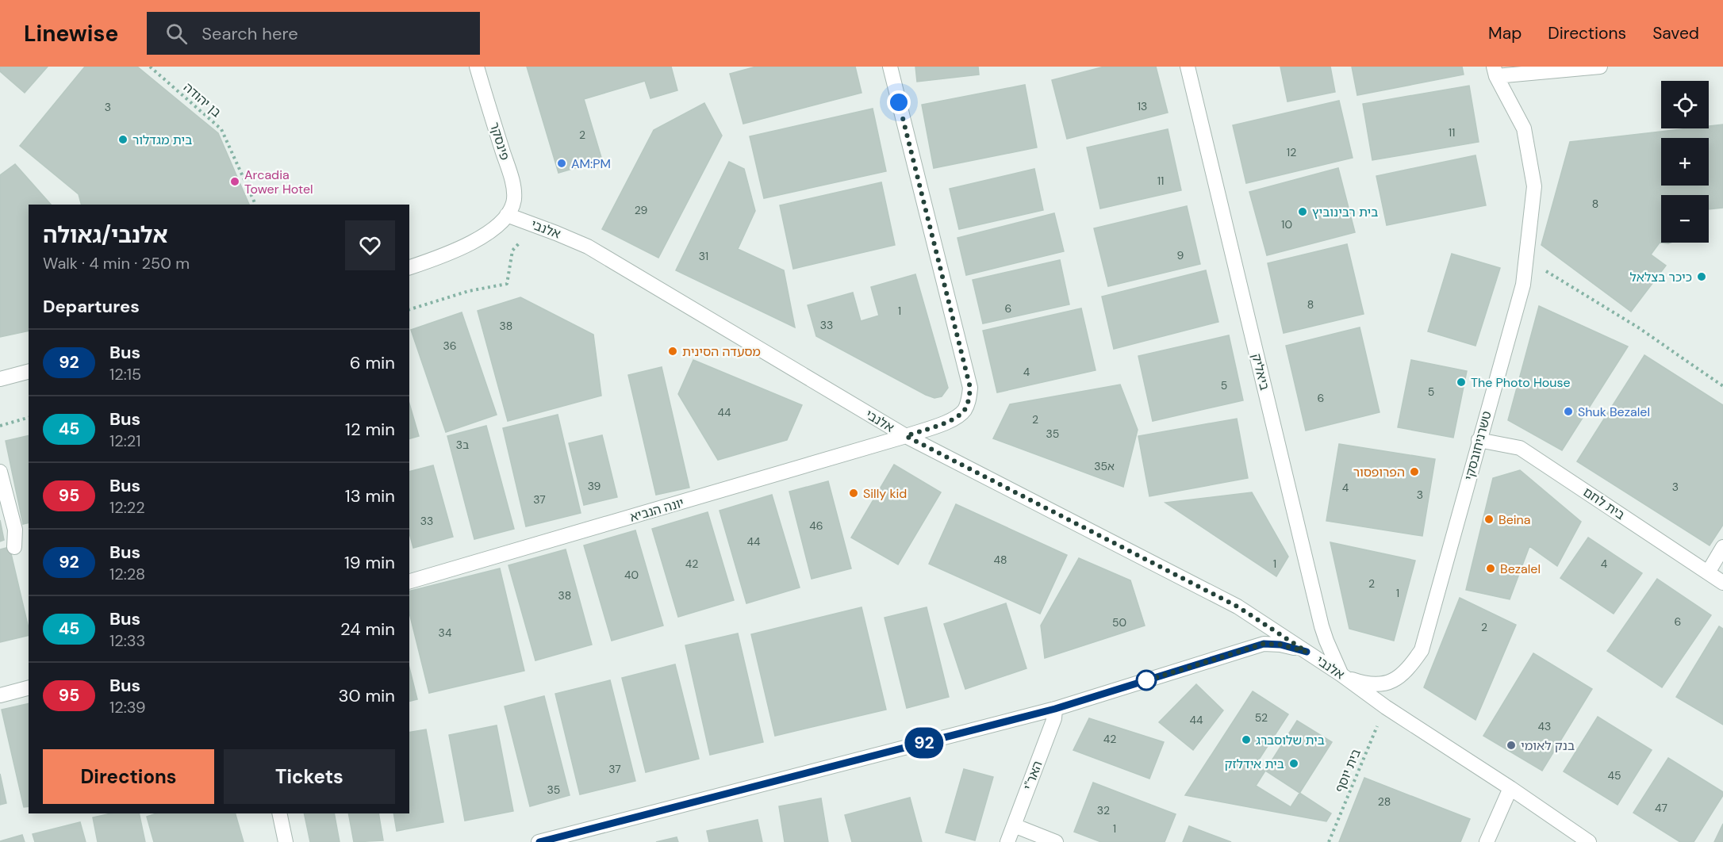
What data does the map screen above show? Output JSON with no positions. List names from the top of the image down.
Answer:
{
  "streets": {
    "street": [
      "פינסקר",
      "אלנבי",
      "ביאליק",
      "טשרניחובסקי",
      "בית לחם",
      "יונה הנביא",
      "האר\"י"
    ],
    "path": ["בן יהודה", "בית יוסף"]
  },
  "crossings": [
    ["פינסקר", "אלנבי"],
    ["אלנבי", "ביאליק"],
    ["אלנבי", "טשרניחובסקי"],
    ["אלנבי", "יונה הנביא"],
    ["אלנבי", "בית יוסף"],
    ["ביאליק", "טשרניחובסקי"],
    ["טשרניחובסקי", "בית לחם"]
  ],
  "places": [
    "בית מגדלור",
    "AM:PM",
    "Arcadia Tower Hotel",
    "בית רבינוביץ",
    "כיכר בצלאל",
    "מסעדה הסינית",
    "The Photo House",
    "Shuk Bezalel",
    "הפרופסור",
    "Silly kid",
    "Beina",
    "Bezalel",
    "בית שלוסברג",
    "בנק לאומי",
    "בית אידלזק"
  ],
  "lines": ["bus line 92"],
  "house_numbers": [
    "13",
    "3",
    "11",
    "2",
    "12",
    "11",
    "8",
    "29",
    "10",
    "9",
    "31",
    "8",
    "6",
    "1",
    "33",
    "38",
    "36",
    "4",
    "5",
    "5",
    "6",
    "44",
    "2",
    "35",
    "3ב",
    "35א",
    "39",
    "3",
    "4",
    "3",
    "37",
    "33",
    "46",
    "44",
    "48",
    "42",
    "1",
    "4",
    "40",
    "2",
    "1",
    "38",
    "6",
    "50",
    "2",
    "34",
    "52",
    "44",
    "43",
    "42",
    "37",
    "45",
    "35",
    "28",
    "47",
    "32",
    "1"
  ],
  "page": {
    "header": "Linewise",
    "search": "Search here",
    "nav": ["Map", "Directions", "Saved"],
    "on_map": "92",
    "map_buttons": ["+", "−"],
    "heading": [
      ["אלנבי/גאולה", "Walk · 4 min · 250 m"],
      "Departures"
    ],
    "list": [
      {
        "mark": "92",
        "name": "Bus",
        "note": "12:15",
        "value": "6 min"
      },
      {
        "mark": "45",
        "name": "Bus",
        "note": "12:21",
        "value": "12 min"
      },
      {
        "mark": "95",
        "name": "Bus",
        "note": "12:22",
        "value": "13 min"
      },
      {
        "mark": "92",
        "name": "Bus",
        "note": "12:28",
        "value": "19 min"
      },
      {
        "mark": "45",
        "name": "Bus",
        "note": "12:33",
        "value": "24 min"
      },
      {
        "mark": "95",
        "name": "Bus",
        "note": "12:39",
        "value": "30 min"
      }
    ],
    "buttons": ["Directions", "Tickets"]
  }
}
